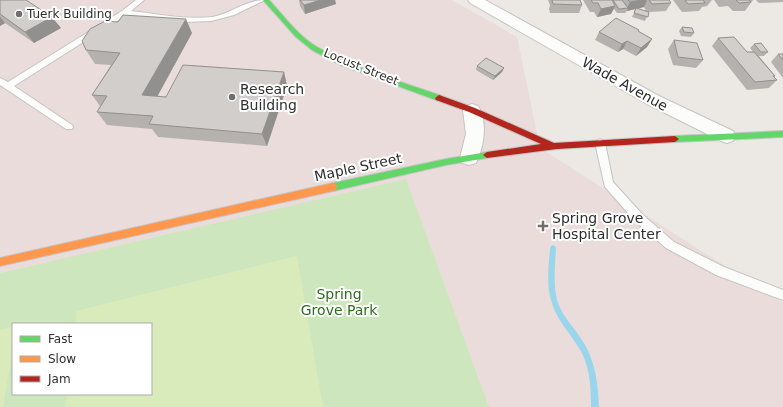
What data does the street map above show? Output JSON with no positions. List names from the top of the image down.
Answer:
{
  "streets": {
    "street": ["Locust Street", "Wade Avenue", "Maple Street"]
  },
  "crossings": [
    ["Locust Street", "Maple Street"],
    ["Wade Avenue", "Maple Street"]
  ],
  "parks": ["Spring Grove Park"],
  "places": {
    "other": ["Tuerk Building", "Research Building"],
    "health": ["Spring Grove Hospital Center"]
  },
  "legend": ["Fast", "Slow", "Jam"]
}
